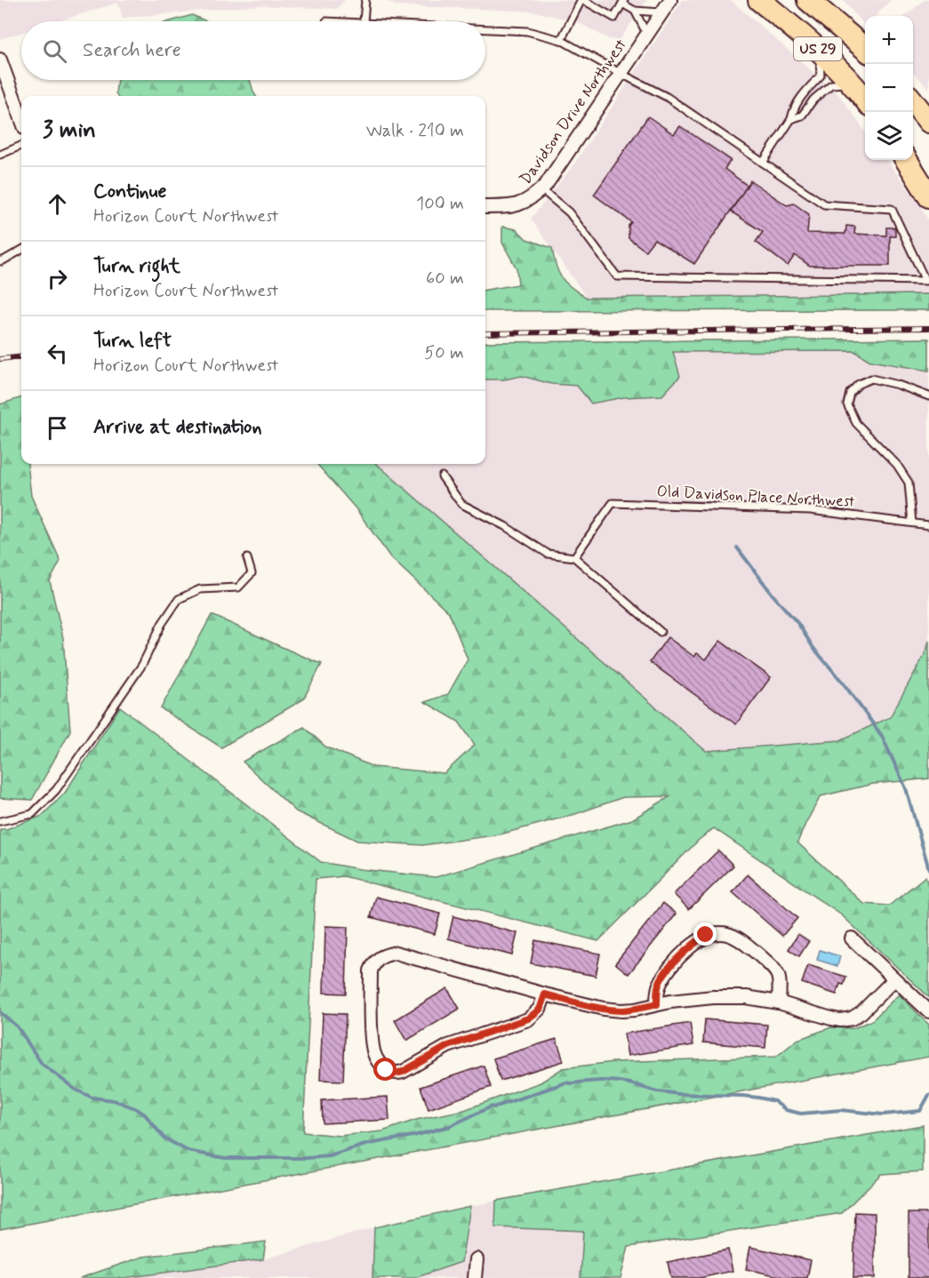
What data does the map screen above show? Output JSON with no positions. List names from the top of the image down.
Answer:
{
  "streets": {
    "highway": ["US 29"],
    "street": ["Davidson Drive Northwest"],
    "lane": ["Old Davidson Place Northwest"]
  },
  "page": {
    "map_buttons": ["+", "−"],
    "search": "Search here",
    "heading": ["3 min", "Walk · 210 m"],
    "list": [
      ["Continue", "Horizon Court Northwest", "100 m"],
      ["Turn right", "Horizon Court Northwest", "60 m"],
      ["Turn left", "Horizon Court Northwest", "50 m"],
      "Arrive at destination"
    ]
  }
}
